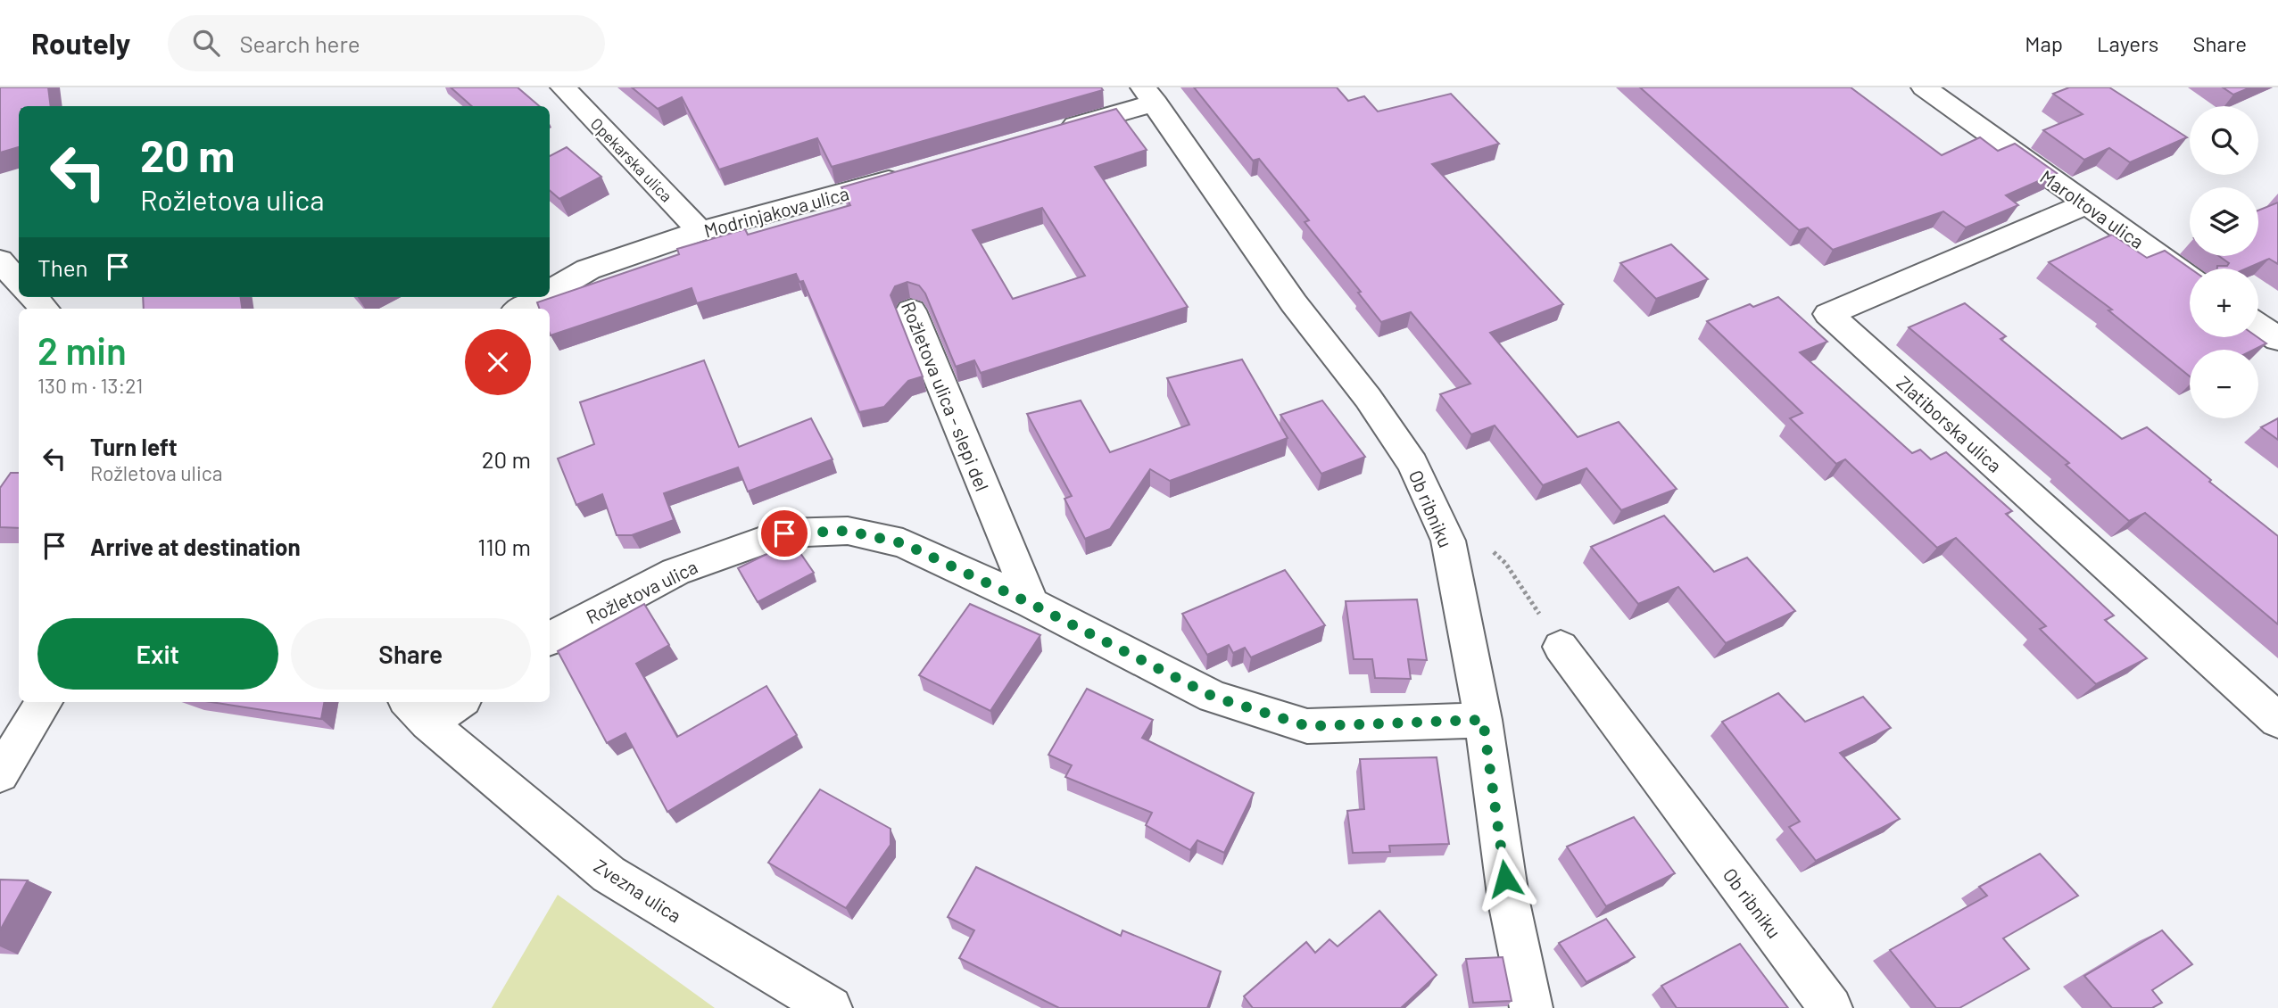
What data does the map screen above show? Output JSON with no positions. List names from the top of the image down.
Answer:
{
  "streets": {
    "street": [
      "Opekarska ulica",
      "Maroltova ulica",
      "Modrinjakova ulica",
      "Rožletova ulica - slepi del",
      "Zlatiborska ulica",
      "Ob ribniku",
      "Rožletova ulica",
      "Zvezna ulica"
    ]
  },
  "crossings": [
    ["Opekarska ulica", "Modrinjakova ulica"],
    ["Maroltova ulica", "Zlatiborska ulica"],
    ["Rožletova ulica - slepi del", "Rožletova ulica"],
    ["Ob ribniku", "Rožletova ulica"]
  ],
  "page": {
    "header": "Routely",
    "search": "Search here",
    "nav": ["Map", "Layers", "Share"],
    "map_buttons": ["+", "−"],
    "turn": ["20 m", "Rožletova ulica"],
    "then": "Then",
    "heading": ["2 min", "130 m · 13:21"],
    "list": [
      {
        "name": "Turn left",
        "note": "Rožletova ulica",
        "value": "20 m"
      },
      {
        "name": "Arrive at destination",
        "value": "110 m"
      }
    ],
    "buttons": ["Exit", "Share"]
  }
}
